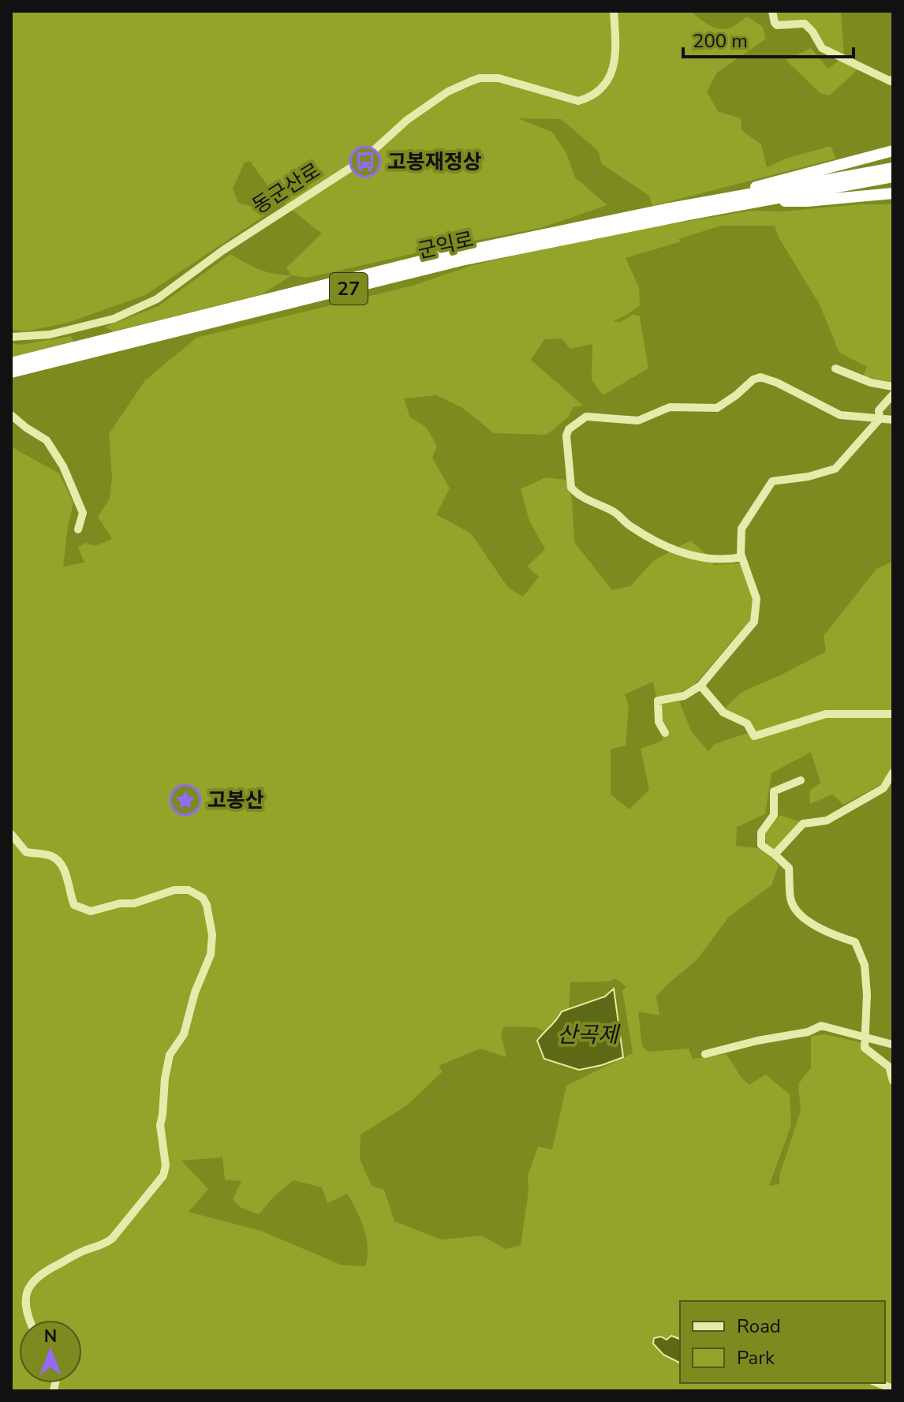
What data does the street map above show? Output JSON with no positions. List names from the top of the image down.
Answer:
{
  "streets": {
    "highway": ["군익로", "27"],
    "street": ["동군산로"]
  },
  "water": ["산곡제"],
  "places": {
    "bus stop": ["고봉재정상"],
    "place": ["고봉산"]
  },
  "legend": ["Road", "Park"],
  "scale_bar": "200 m",
  "north": "top"
}
